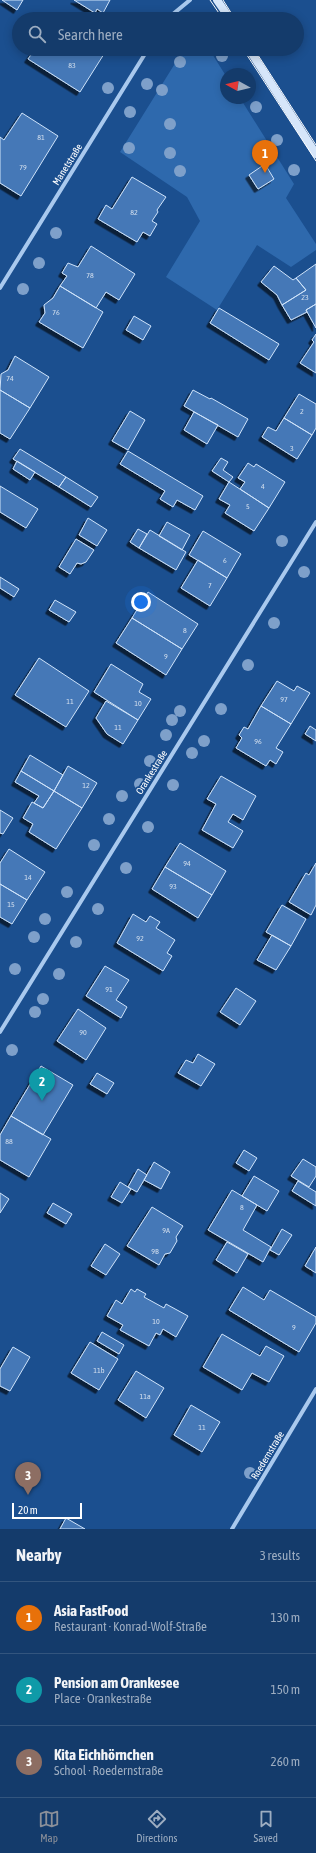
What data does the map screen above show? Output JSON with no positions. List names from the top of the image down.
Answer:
{
  "streets": {
    "street": ["Manetstraße", "Orankestraße", "Roedernstraße"]
  },
  "house_numbers": [
    "83",
    "81",
    "79",
    "82",
    "78",
    "23",
    "76",
    "74",
    "2",
    "3",
    "4",
    "5",
    "6",
    "7",
    "8",
    "9",
    "97",
    "11",
    "10",
    "11",
    "96",
    "12",
    "94",
    "14",
    "93",
    "15",
    "92",
    "91",
    "90",
    "88",
    "8",
    "9A",
    "9B",
    "10",
    "9",
    "11b",
    "11a",
    "11"
  ],
  "scale_bar": "20 m",
  "north": "left",
  "page": {
    "search": "Search here",
    "pins": ["1", "2", "3"],
    "scale": "20 m",
    "heading": ["Nearby", "3 results"],
    "list": [
      {
        "mark": "1",
        "name": "Asia FastFood",
        "note": "Restaurant · Konrad-Wolf-Straße",
        "value": "130 m"
      },
      {
        "mark": "2",
        "name": "Pension am Orankesee",
        "note": "Place · Orankestraße",
        "value": "150 m"
      },
      {
        "mark": "3",
        "name": "Kita Eichhörnchen",
        "note": "School · Roedernstraße",
        "value": "260 m"
      }
    ],
    "nav": ["Map", "Directions", "Saved"]
  }
}
